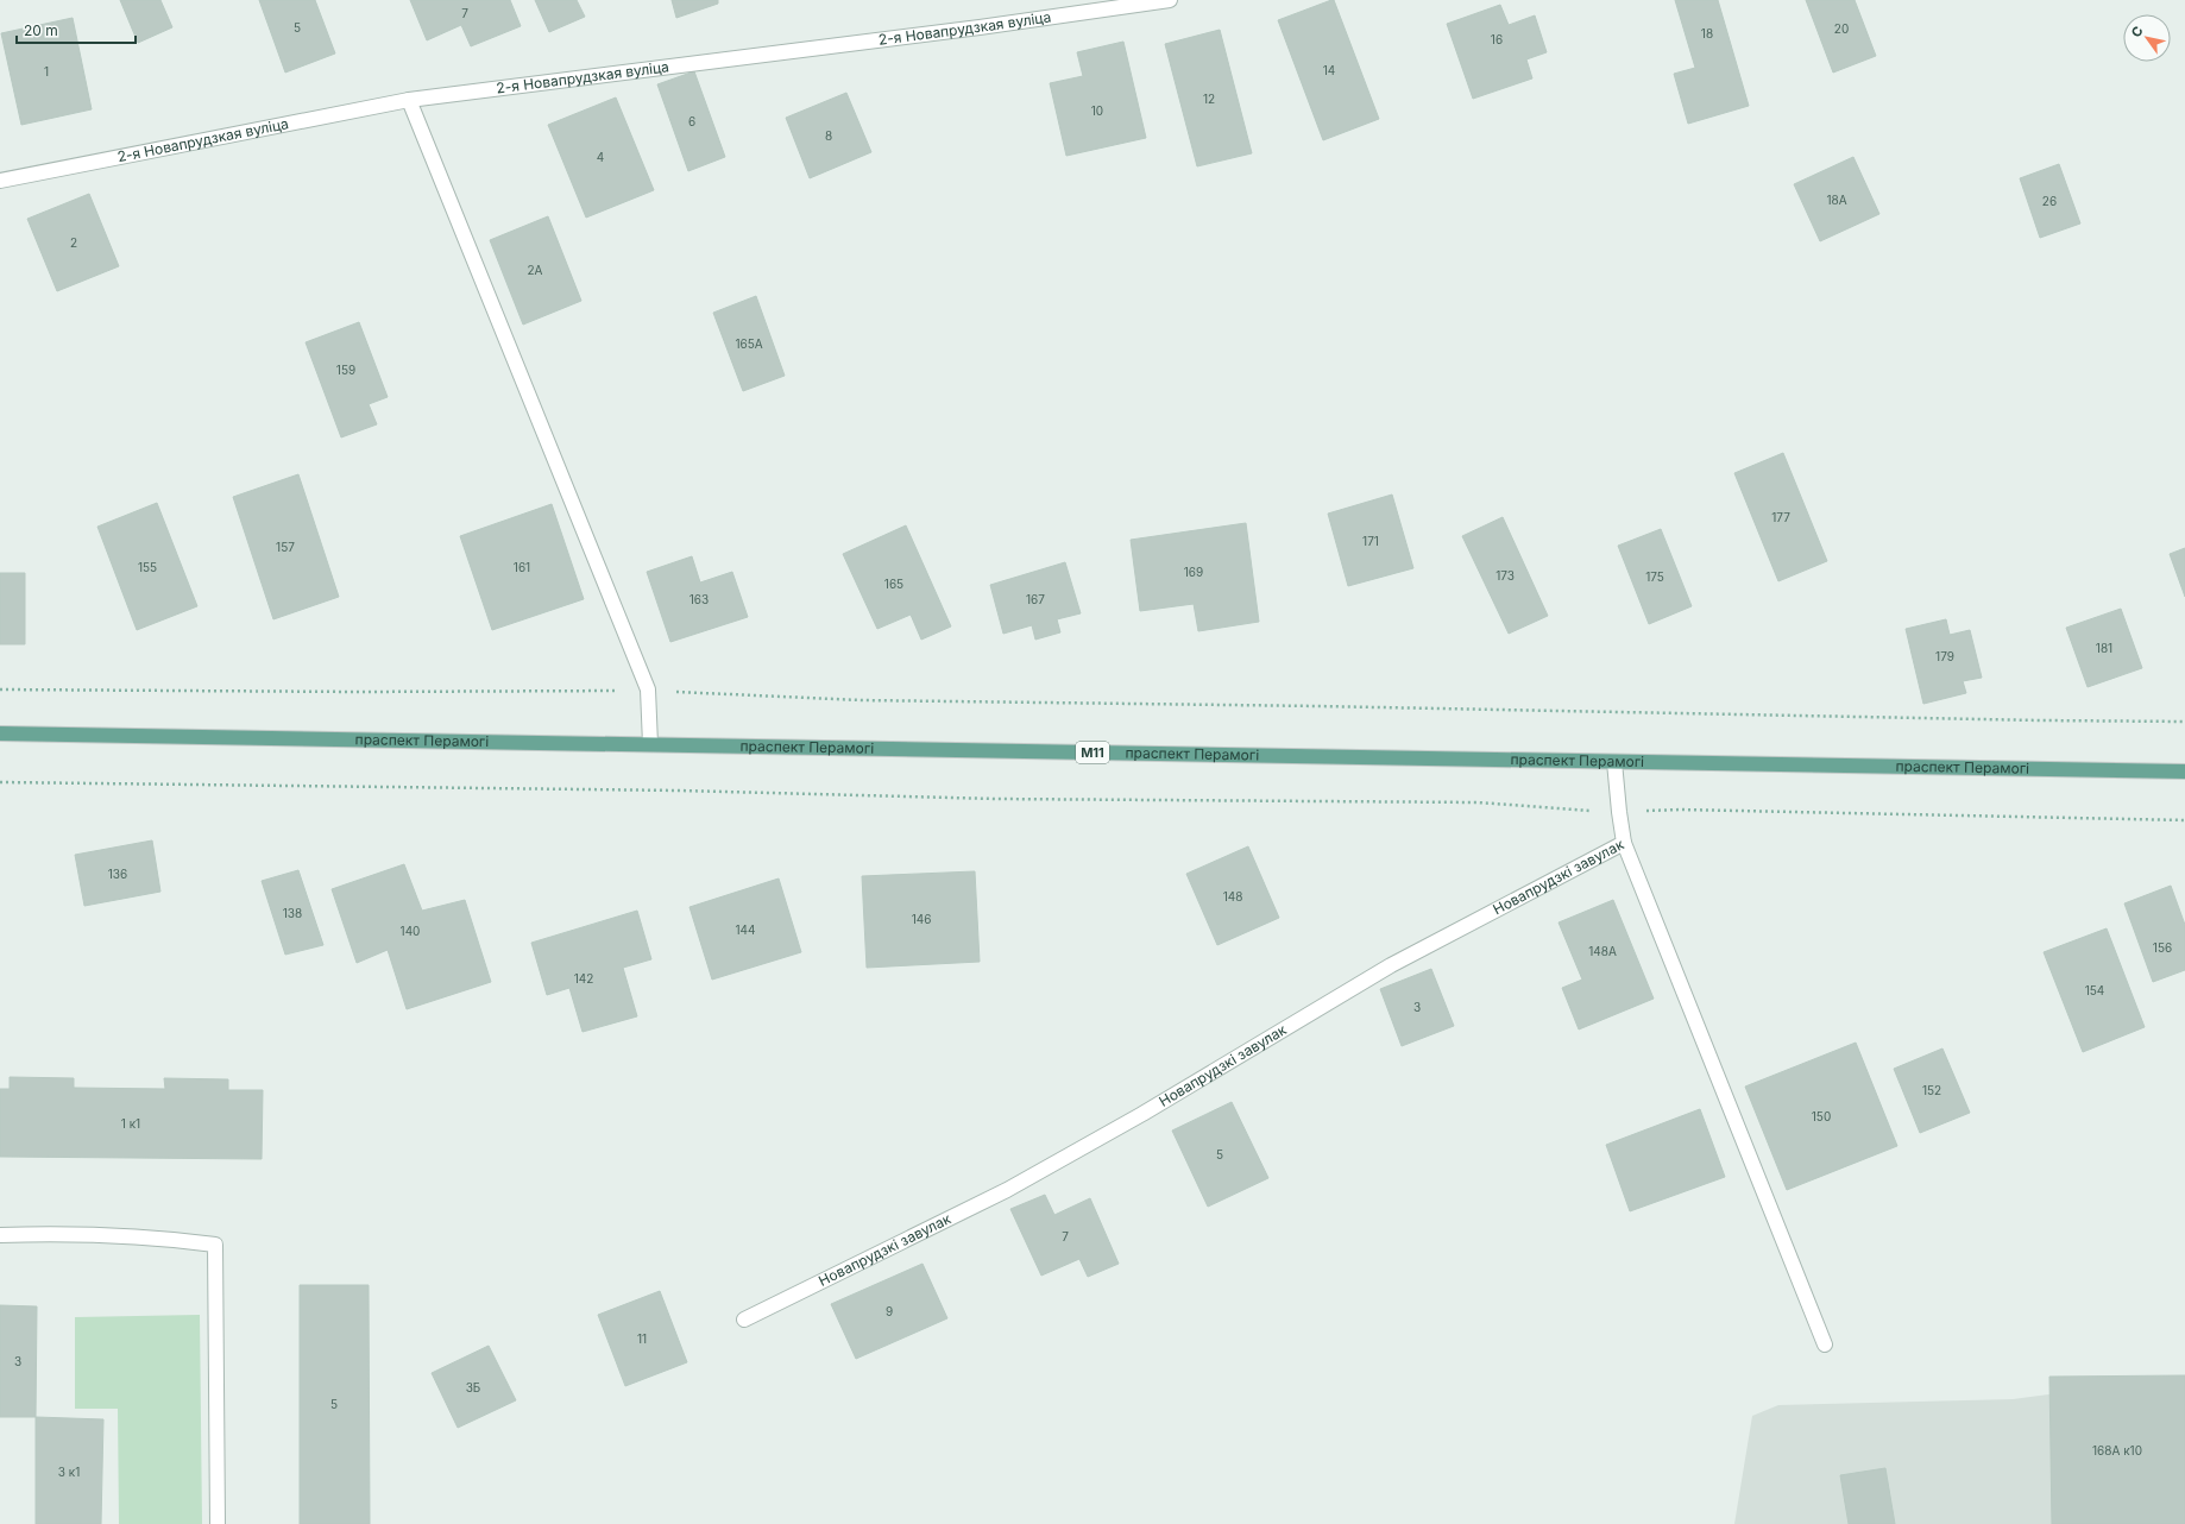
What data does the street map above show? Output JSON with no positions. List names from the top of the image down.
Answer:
{
  "streets": {
    "main road": ["праспект Перамогі", "М11"],
    "street": ["2-я Новапрудзкая вуліца", "Новапрудзкі завулак"]
  },
  "crossings": [
    ["праспект Перамогі", "Новапрудзкі завулак"]
  ],
  "house_numbers": [
    "7",
    "5",
    "20",
    "18",
    "16",
    "14",
    "1",
    "12",
    "10",
    "6",
    "8",
    "4",
    "18А",
    "26",
    "2",
    "2А",
    "165А",
    "159",
    "177",
    "171",
    "157",
    "155",
    "161",
    "169",
    "173",
    "175",
    "165",
    "163",
    "167",
    "181",
    "179",
    "136",
    "148",
    "138",
    "146",
    "144",
    "140",
    "156",
    "148А",
    "142",
    "154",
    "3",
    "152",
    "150",
    "1 к1",
    "5",
    "7",
    "9",
    "11",
    "3",
    "3Б",
    "5",
    "168А к10",
    "3 к1"
  ],
  "scale_bar": "20 m",
  "north": "top left"
}
